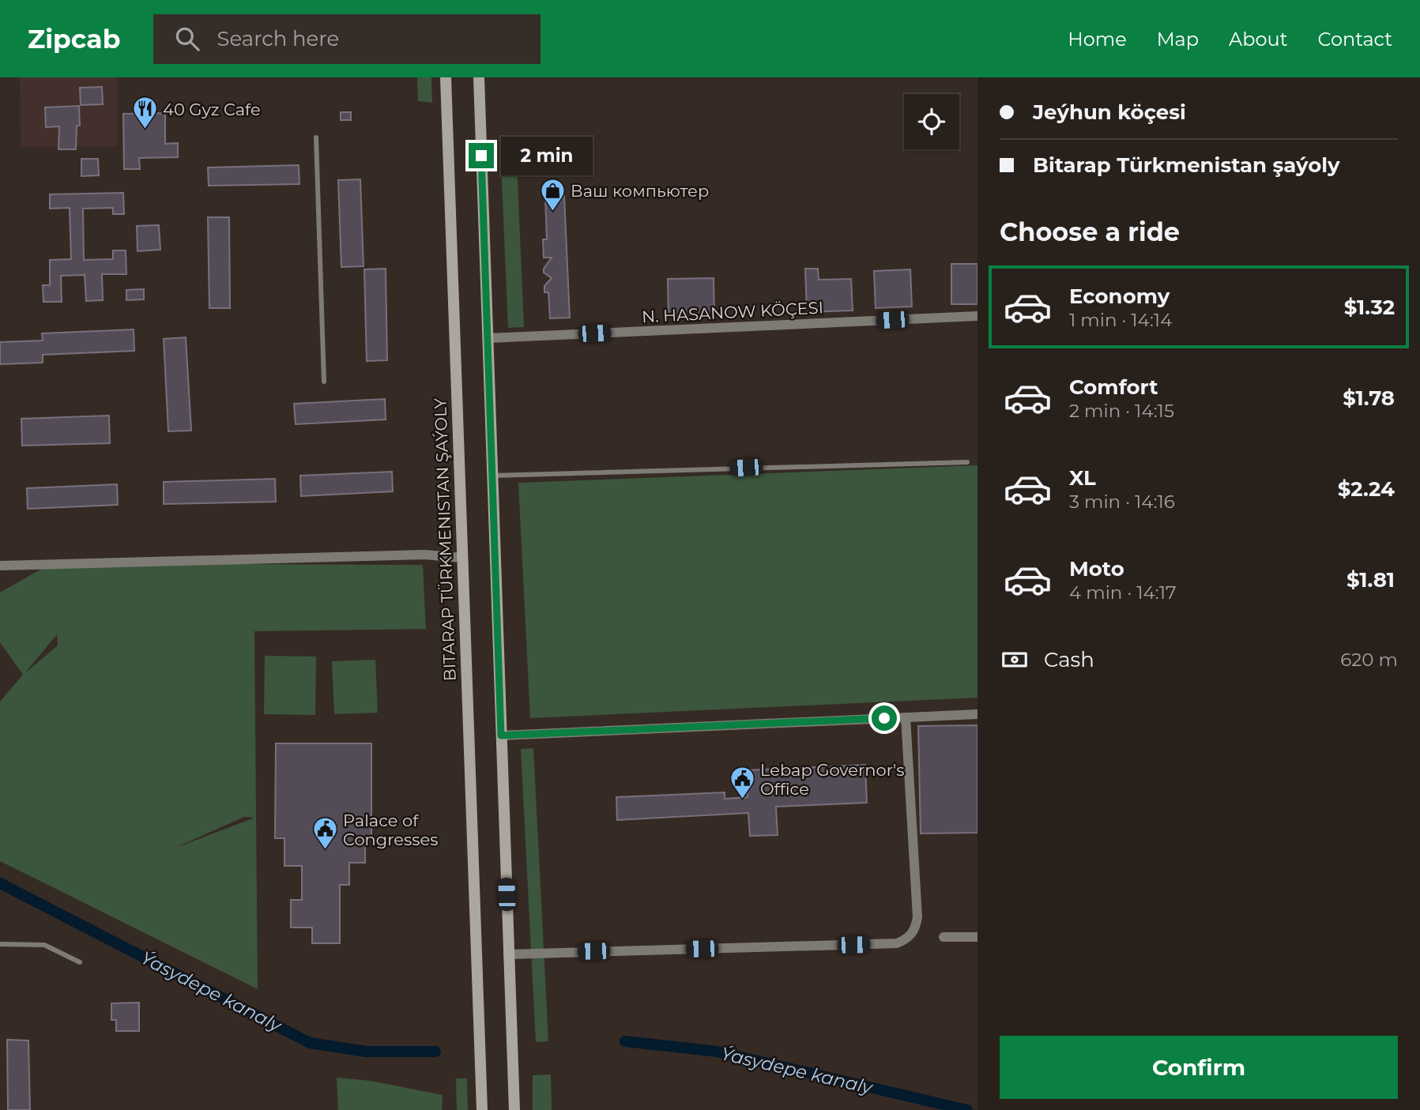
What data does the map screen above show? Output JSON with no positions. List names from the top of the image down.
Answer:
{
  "streets": {
    "main road": ["BITARAP TÜRKMENISTAN ŞAÝOLY"],
    "street": ["N. HASANOW KÖÇESI"]
  },
  "water": ["Ýasydepe kanaly"],
  "places": {
    "restaurant": ["40 Gyz Cafe"],
    "shop": ["Ваш компьютер"],
    "public building": ["Lebap Governor's Office", "Palace of Congresses"]
  },
  "page": {
    "header": "Zipcab",
    "search": "Search here",
    "nav": [
      "Home",
      "Map",
      "About",
      "Contact"
    ],
    "banner": ["Jeýhun köçesi", "Bitarap Türkmenistan şaýoly"],
    "bubble": "2 min",
    "heading": "Choose a ride",
    "list": [
      {
        "name": "Economy",
        "note": "1 min · 14:14",
        "value": "$1.32"
      },
      {
        "name": "Comfort",
        "note": "2 min · 14:15",
        "value": "$1.78"
      },
      {
        "name": "XL",
        "note": "3 min · 14:16",
        "value": "$2.24"
      },
      {
        "name": "Moto",
        "note": "4 min · 14:17",
        "value": "$1.81"
      }
    ],
    "pay": ["Cash", "620 m"],
    "buttons": "Confirm"
  }
}
